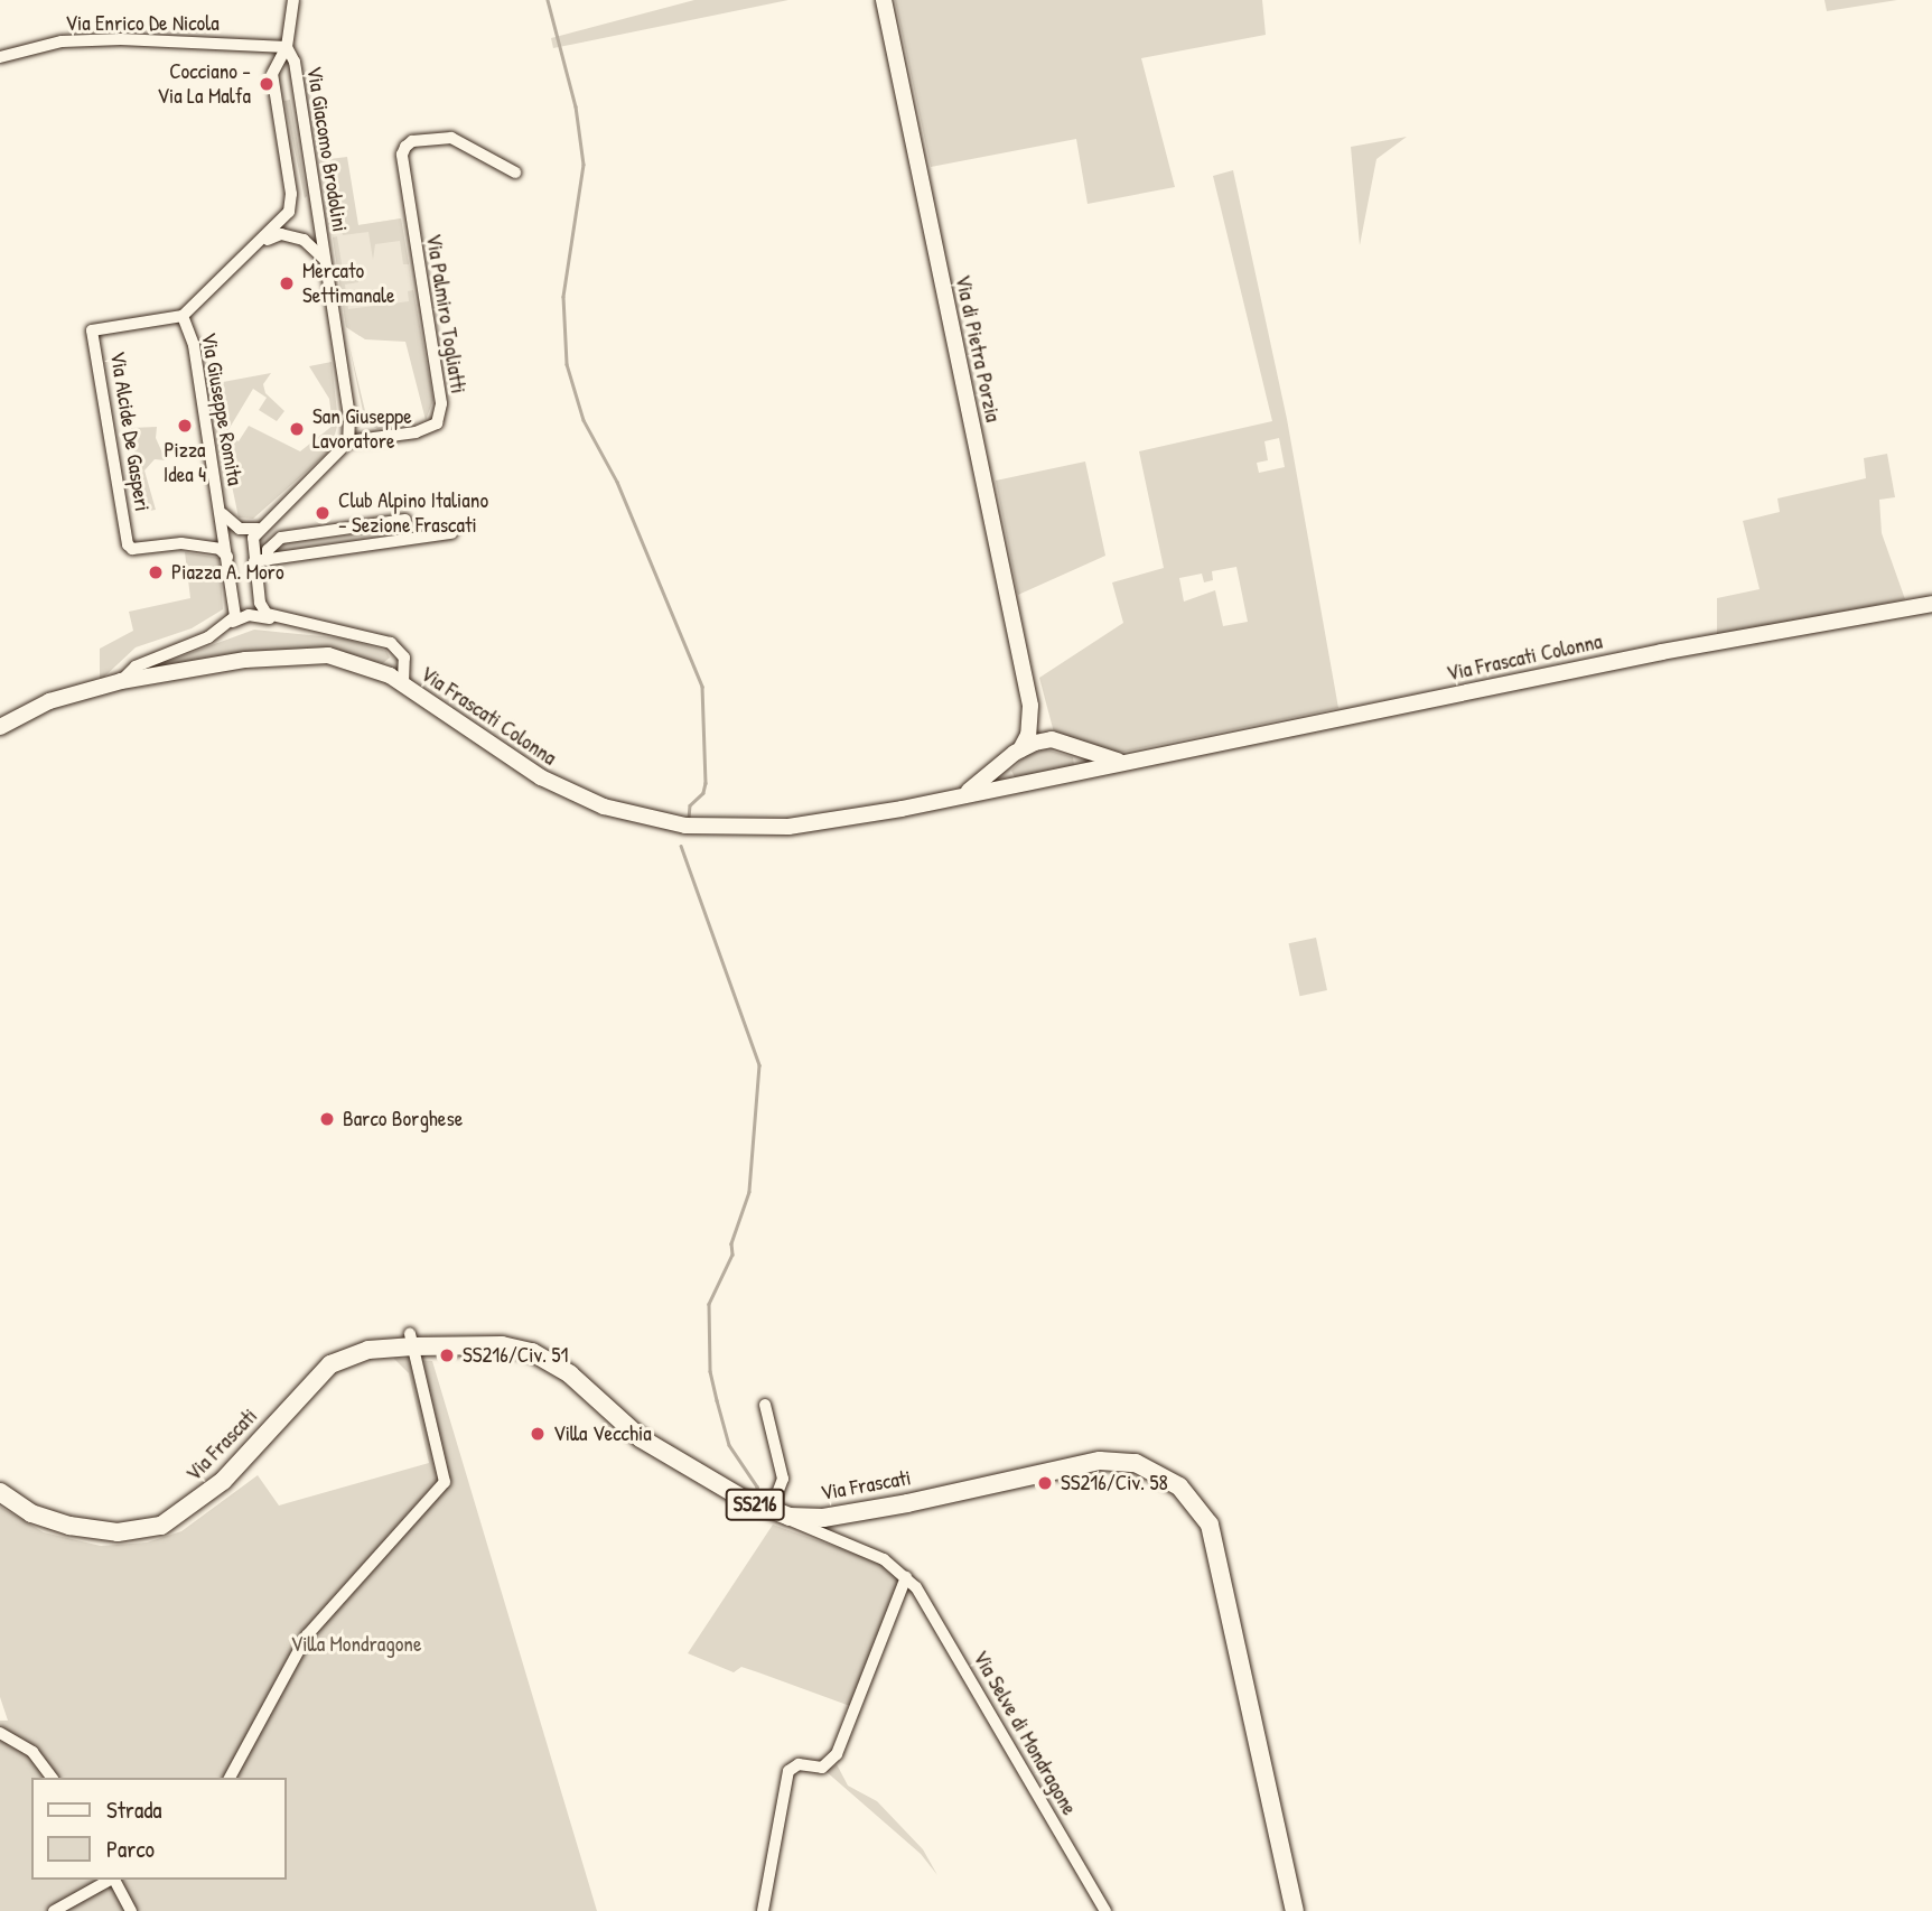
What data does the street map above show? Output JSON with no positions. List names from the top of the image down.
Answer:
{
  "streets": {
    "main road": ["Via Frascati", "SS216"],
    "street": [
      "Via Enrico De Nicola",
      "Via Giacomo Brodolini",
      "Via Palmiro Togliatti",
      "Via di Pietra Porzia",
      "Via Giuseppe Romita",
      "Via Alcide De Gasperi",
      "Via Frascati Colonna",
      "Via Selve di Mondragone"
    ]
  },
  "crossings": [
    ["Via Enrico De Nicola", "Via Giacomo Brodolini"],
    ["Via Giacomo Brodolini", "Via Palmiro Togliatti"],
    ["Via Giuseppe Romita", "Via Alcide De Gasperi"],
    ["Via Frascati", "Via Selve di Mondragone"]
  ],
  "parks": ["Villa Mondragone"],
  "places": [
    "Cocciano - Via La Malfa",
    "Mercato Settimanale",
    "Pizza Idea 4",
    "San Giuseppe Lavoratore",
    "Club Alpino Italiano - Sezione Frascati",
    "Piazza A. Moro",
    "Barco Borghese",
    "SS216/Civ. 51",
    "Villa Vecchia",
    "SS216/Civ. 58"
  ],
  "legend": ["Strada", "Parco"]
}
